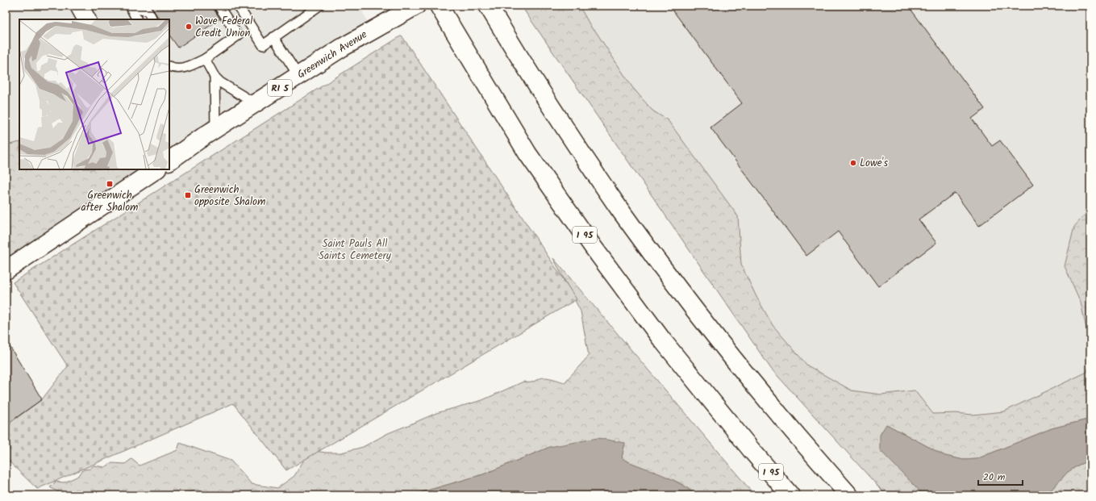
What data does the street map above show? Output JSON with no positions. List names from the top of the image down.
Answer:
{
  "streets": {
    "main road": ["Greenwich Avenue", "RI 5", "I 95"]
  },
  "parks": ["Saint Pauls All Saints Cemetery"],
  "places": {
    "other": ["Wave Federal Credit Union", "Lowe's"],
    "transit": ["Greenwich after Shalom", "Greenwich opposite Shalom"]
  },
  "scale_bar": "20 m"
}
